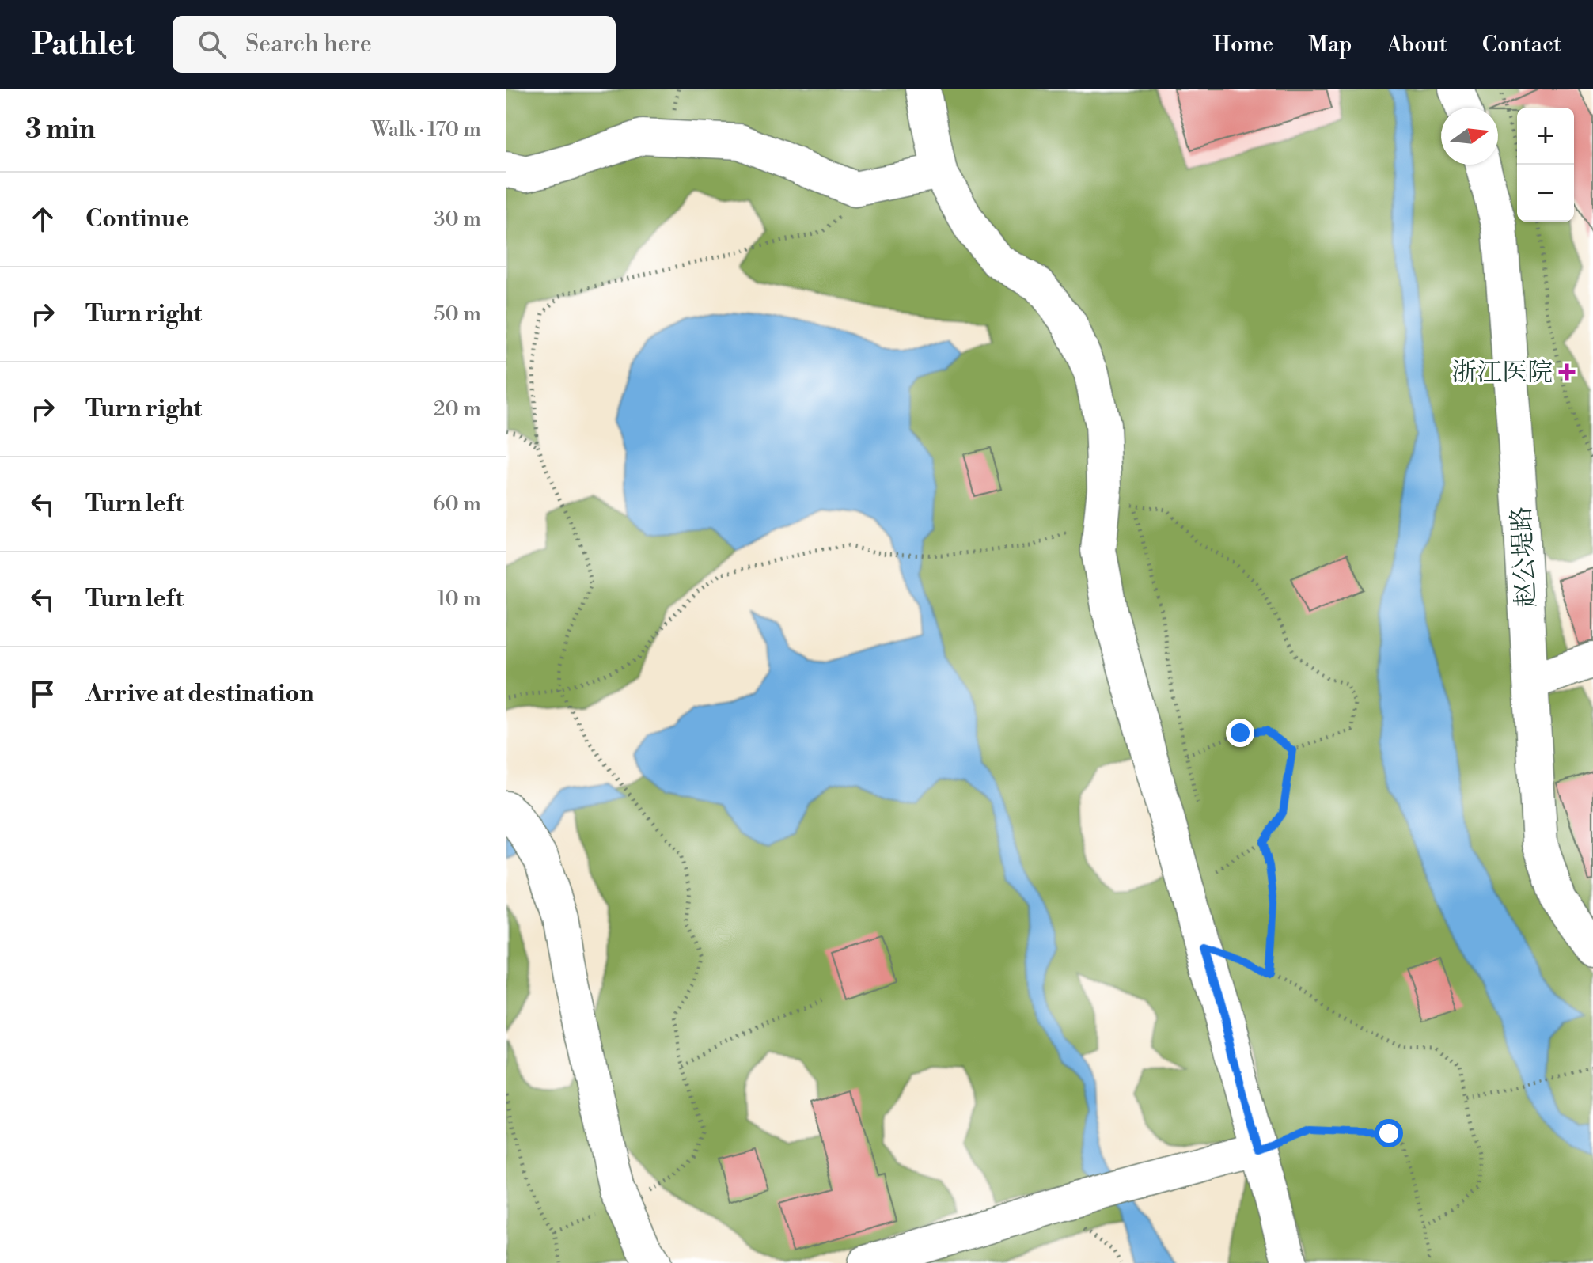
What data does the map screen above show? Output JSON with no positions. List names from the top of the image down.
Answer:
{
  "streets": {
    "street": ["赵公堤路"]
  },
  "places": {
    "health": ["浙江医院"]
  },
  "north": "right",
  "page": {
    "header": "Pathlet",
    "search": "Search here",
    "nav": [
      "Home",
      "Map",
      "About",
      "Contact"
    ],
    "heading": ["3 min", "Walk · 170 m"],
    "map_buttons": ["+", "−"],
    "list": [
      ["Continue", "30 m"],
      ["Turn right", "50 m"],
      ["Turn right", "20 m"],
      ["Turn left", "60 m"],
      ["Turn left", "10 m"],
      "Arrive at destination"
    ]
  }
}
